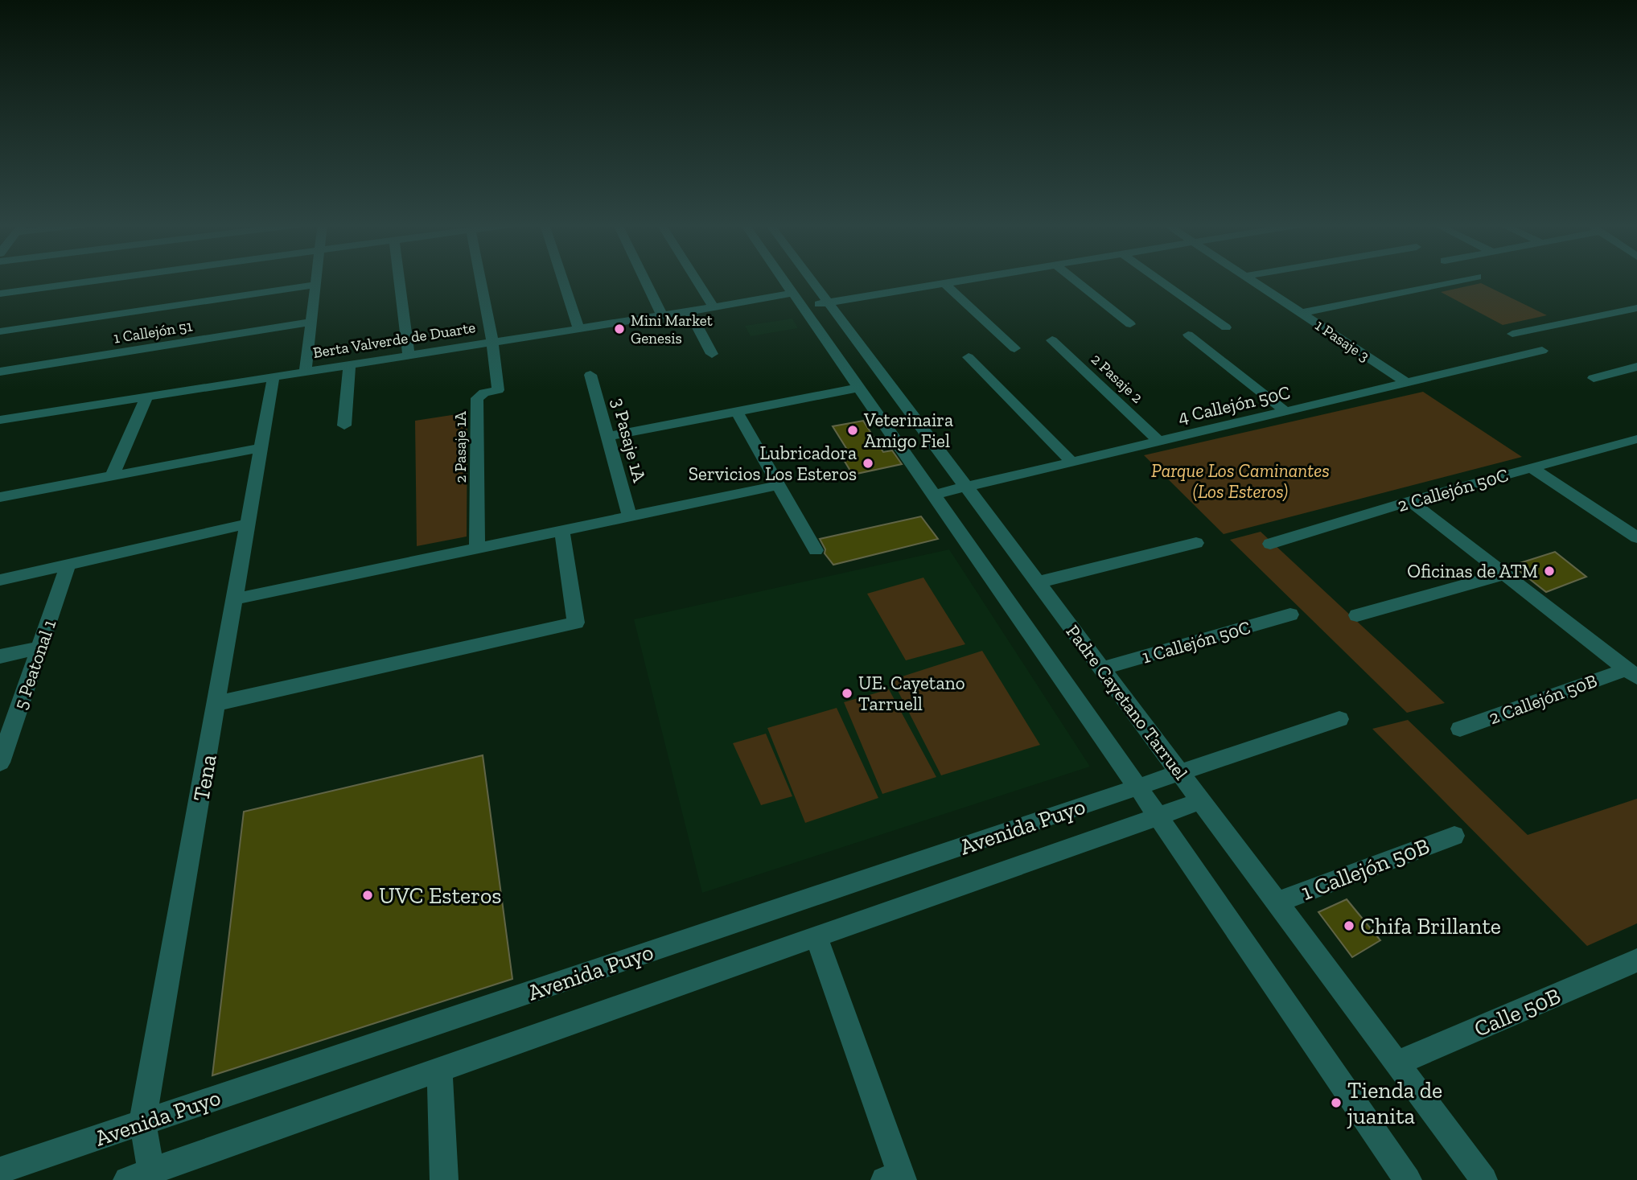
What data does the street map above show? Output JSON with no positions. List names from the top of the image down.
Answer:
{
  "streets": {
    "street": [
      "1 Callejón 51",
      "Berta Valverde de Duarte",
      "1 Pasaje 3",
      "2 Pasaje 2",
      "4 Callejón 50C",
      "3 Pasaje 1A",
      "2 Pasaje 1A",
      "2 Callejón 50C",
      "1 Callejón 50C",
      "5 Peatonal 1",
      "2 Callejón 50B",
      "Padre Cayetano Tarruel",
      "Tena",
      "Avenida Puyo",
      "1 Callejón 50B",
      "Calle 50B"
    ]
  },
  "crossings": [
    ["Berta Valverde de Duarte", "2 Pasaje 1A"],
    ["Berta Valverde de Duarte", "Padre Cayetano Tarruel"],
    ["Berta Valverde de Duarte", "Tena"],
    ["1 Pasaje 3", "4 Callejón 50C"],
    ["2 Pasaje 2", "4 Callejón 50C"],
    ["4 Callejón 50C", "Padre Cayetano Tarruel"],
    ["1 Callejón 50C", "Padre Cayetano Tarruel"],
    ["Padre Cayetano Tarruel", "Avenida Puyo"],
    ["Padre Cayetano Tarruel", "1 Callejón 50B"],
    ["Padre Cayetano Tarruel", "Calle 50B"],
    ["Tena", "Avenida Puyo"]
  ],
  "parks": ["Parque Los Caminantes (Los Esteros)"],
  "places": [
    "Mini Market Genesis",
    "Veterinaira Amigo Fiel",
    "Lubricadora Servicios Los Esteros",
    "Oficinas de ATM",
    "UE. Cayetano Tarruell",
    "UVC Esteros",
    "Chifa Brillante",
    "Tienda de juanita"
  ]
}
